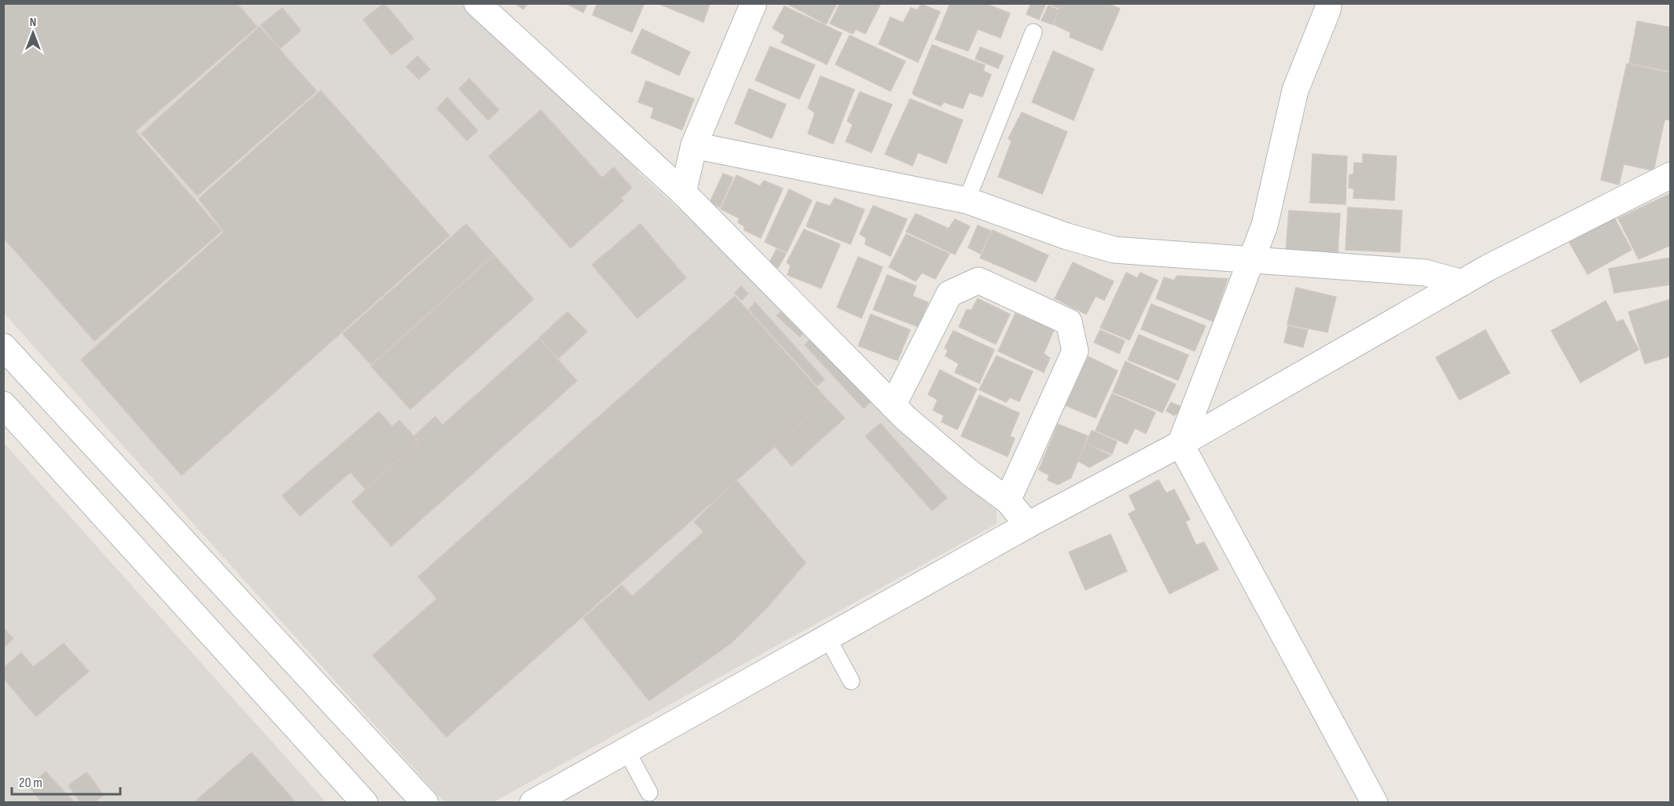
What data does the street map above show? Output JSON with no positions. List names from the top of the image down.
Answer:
{
  "scale_bar": "20 m",
  "north": "top"
}
